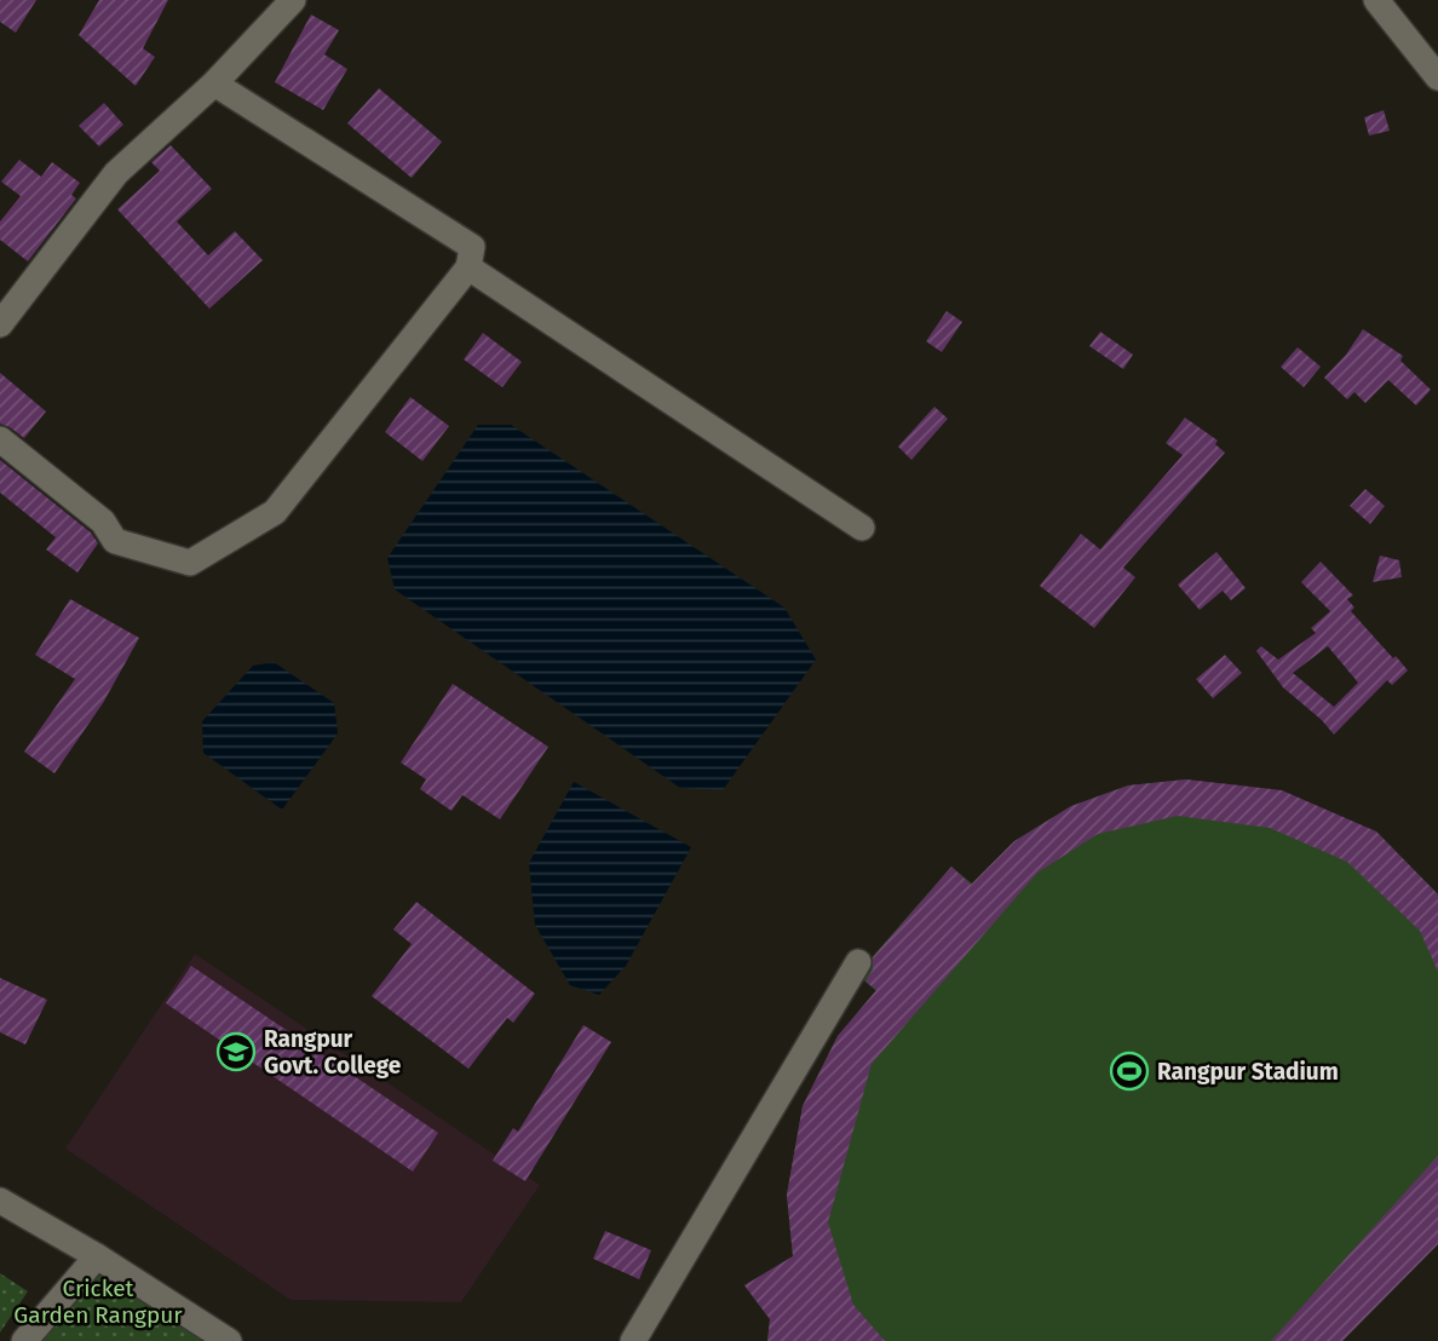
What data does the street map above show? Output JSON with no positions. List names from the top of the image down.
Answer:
{
  "parks": ["Cricket Garden Rangpur"],
  "places": {
    "school or university": ["Rangpur Govt. College"],
    "sports": ["Rangpur Stadium"]
  }
}
